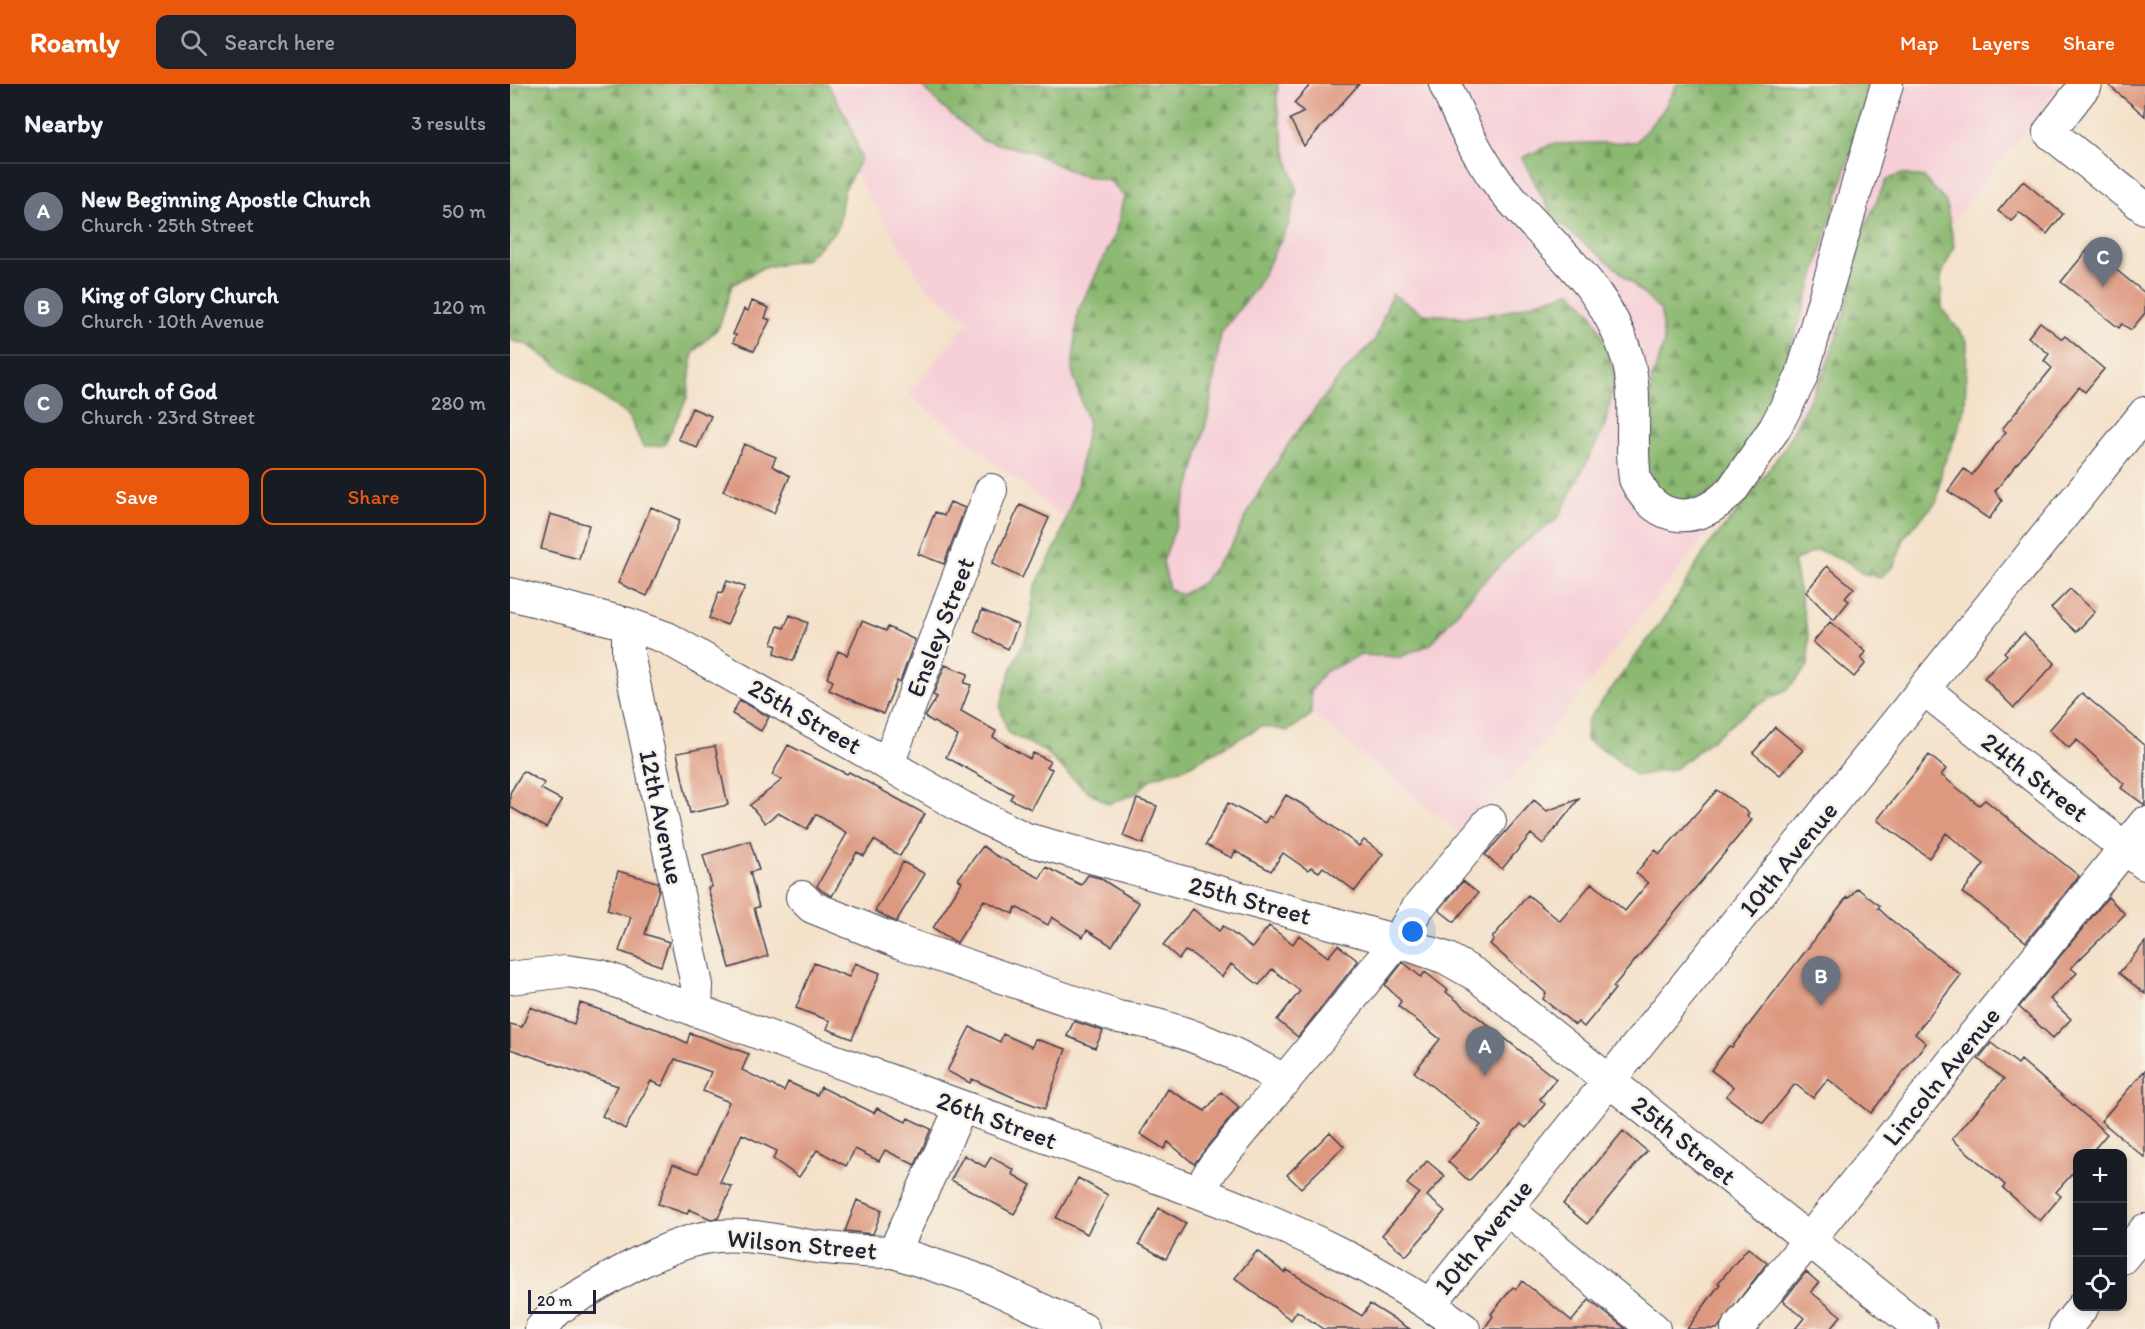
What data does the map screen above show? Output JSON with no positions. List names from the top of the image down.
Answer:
{
  "streets": {
    "street": [
      "Ensley Street",
      "25th Street",
      "24th Street",
      "12th Avenue",
      "10th Avenue",
      "Lincoln Avenue",
      "26th Street",
      "Wilson Street"
    ]
  },
  "crossings": [
    ["Ensley Street", "25th Street"],
    ["25th Street", "12th Avenue"],
    ["25th Street", "10th Avenue"],
    ["25th Street", "Lincoln Avenue"],
    ["24th Street", "10th Avenue"],
    ["24th Street", "Lincoln Avenue"],
    ["12th Avenue", "26th Street"],
    ["10th Avenue", "26th Street"],
    ["26th Street", "Wilson Street"]
  ],
  "scale_bar": "20 m",
  "page": {
    "header": "Roamly",
    "search": "Search here",
    "nav": ["Map", "Layers", "Share"],
    "heading": ["Nearby", "3 results"],
    "list": [
      {
        "mark": "A",
        "name": "New Beginning Apostle Church",
        "note": "Church · 25th Street",
        "value": "50 m"
      },
      {
        "mark": "B",
        "name": "King of Glory Church",
        "note": "Church · 10th Avenue",
        "value": "120 m"
      },
      {
        "mark": "C",
        "name": "Church of God",
        "note": "Church · 23rd Street",
        "value": "280 m"
      }
    ],
    "pins": ["C", "B", "A"],
    "buttons": ["Save", "Share"],
    "map_buttons": ["+", "−"],
    "scale": "20 m"
  }
}
